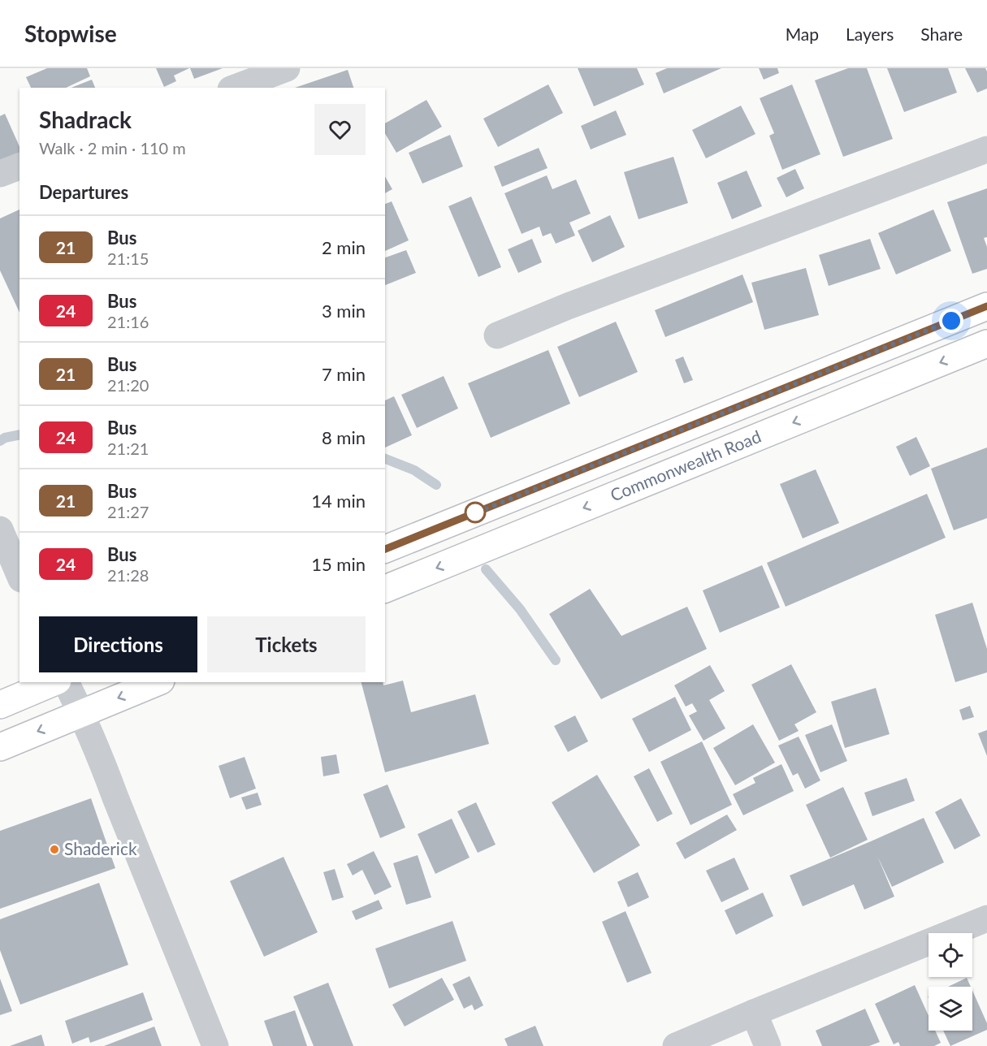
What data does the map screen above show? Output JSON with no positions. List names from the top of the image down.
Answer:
{
  "streets": {
    "main road": ["Commonwealth Road"]
  },
  "places": ["Shaderick"],
  "lines": ["bus line 21"],
  "page": {
    "header": "Stopwise",
    "nav": ["Map", "Layers", "Share"],
    "heading": [
      ["Shadrack", "Walk · 2 min · 110 m"],
      "Departures"
    ],
    "list": [
      {
        "mark": "21",
        "name": "Bus",
        "note": "21:15",
        "value": "2 min"
      },
      {
        "mark": "24",
        "name": "Bus",
        "note": "21:16",
        "value": "3 min"
      },
      {
        "mark": "21",
        "name": "Bus",
        "note": "21:20",
        "value": "7 min"
      },
      {
        "mark": "24",
        "name": "Bus",
        "note": "21:21",
        "value": "8 min"
      },
      {
        "mark": "21",
        "name": "Bus",
        "note": "21:27",
        "value": "14 min"
      },
      {
        "mark": "24",
        "name": "Bus",
        "note": "21:28",
        "value": "15 min"
      }
    ],
    "buttons": ["Directions", "Tickets"]
  }
}
